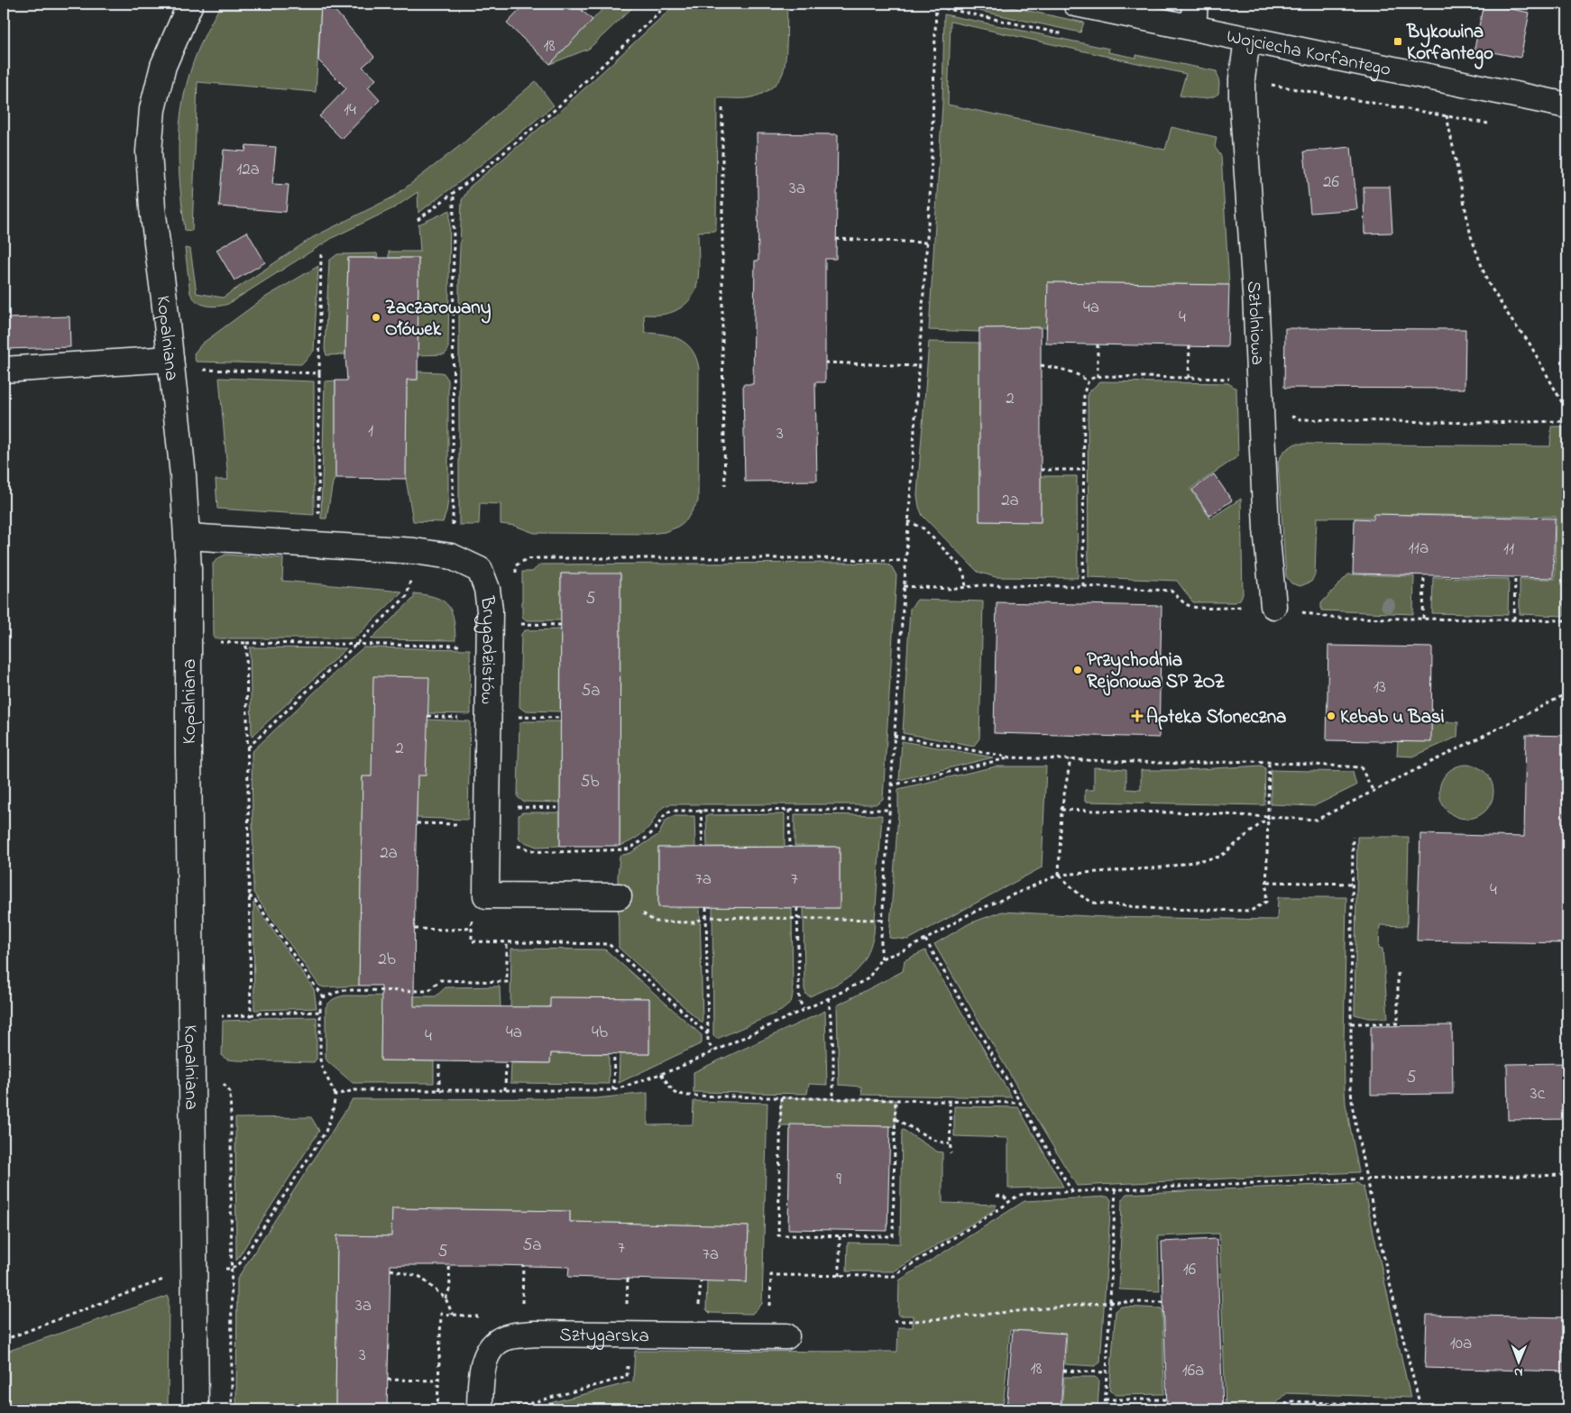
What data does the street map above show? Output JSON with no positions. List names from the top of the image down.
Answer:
{
  "streets": {
    "street": [
      "Wojciecha Korfantego",
      "Sztolniowa",
      "Kopalniana",
      "Brygadzistów",
      "Sztygarska"
    ]
  },
  "crossings": [
    ["Wojciecha Korfantego", "Sztolniowa"],
    ["Kopalniana", "Brygadzistów"]
  ],
  "places": {
    "transit": ["Bykowina Korfantego"],
    "other": ["Zaczarowany Ołówek", "Przychodnia Rejonowa SP ZOZ", "Kebab u Basi"],
    "health": ["Apteka Słoneczna"]
  },
  "house_numbers": [
    "18",
    "14",
    "12a",
    "26",
    "3a",
    "4a",
    "4",
    "2",
    "1",
    "3",
    "2a",
    "11a",
    "11",
    "5",
    "13",
    "5a",
    "2",
    "5b",
    "2a",
    "7a",
    "7",
    "4",
    "2b",
    "4a",
    "4b",
    "4",
    "5",
    "3c",
    "9",
    "5a",
    "7",
    "5",
    "7a",
    "16",
    "3a",
    "10a",
    "3",
    "18",
    "16a"
  ],
  "north": "bottom"
}
